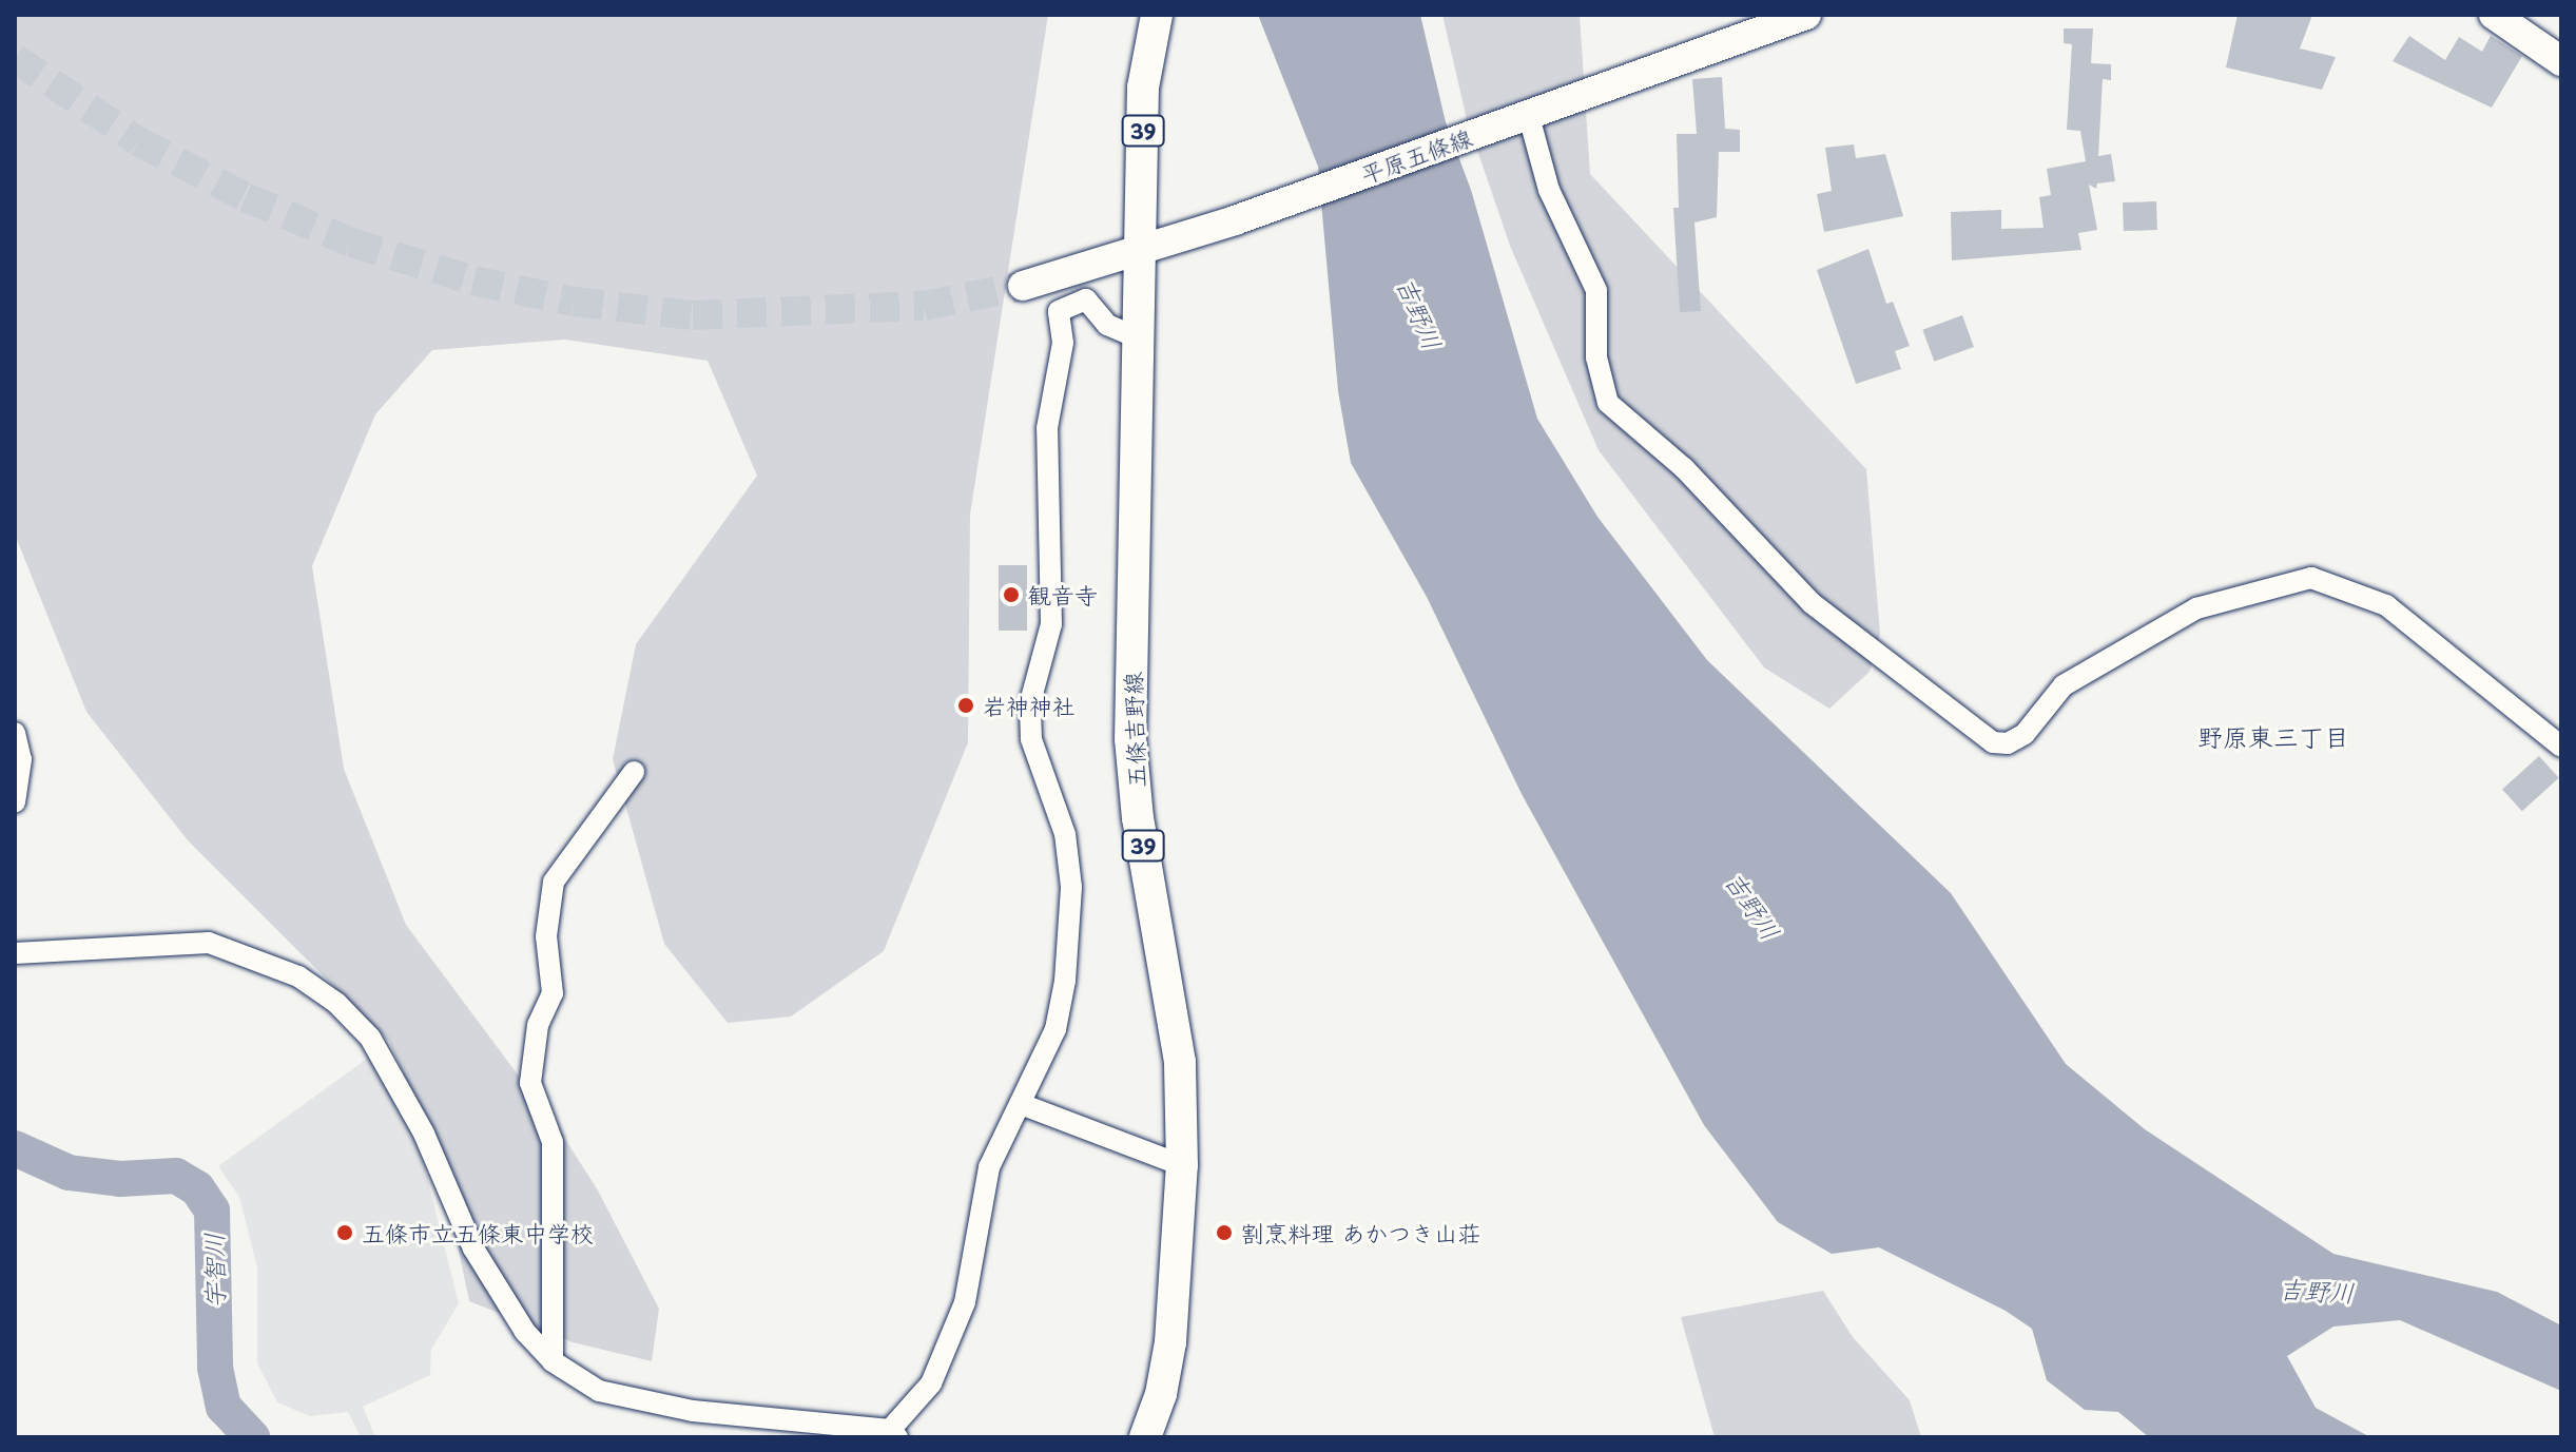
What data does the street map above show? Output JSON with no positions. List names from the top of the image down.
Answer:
{
  "streets": {
    "main road": ["39", "平原五條線", "五條吉野線"]
  },
  "crossings": [
    ["平原五條線", "五條吉野線"]
  ],
  "districts": ["野原東三丁目"],
  "water": ["吉野川", "宇智川"],
  "places": [
    "観音寺",
    "岩神神社",
    "五條市立五條東中学校",
    "割烹料理 あかつき山荘"
  ]
}
